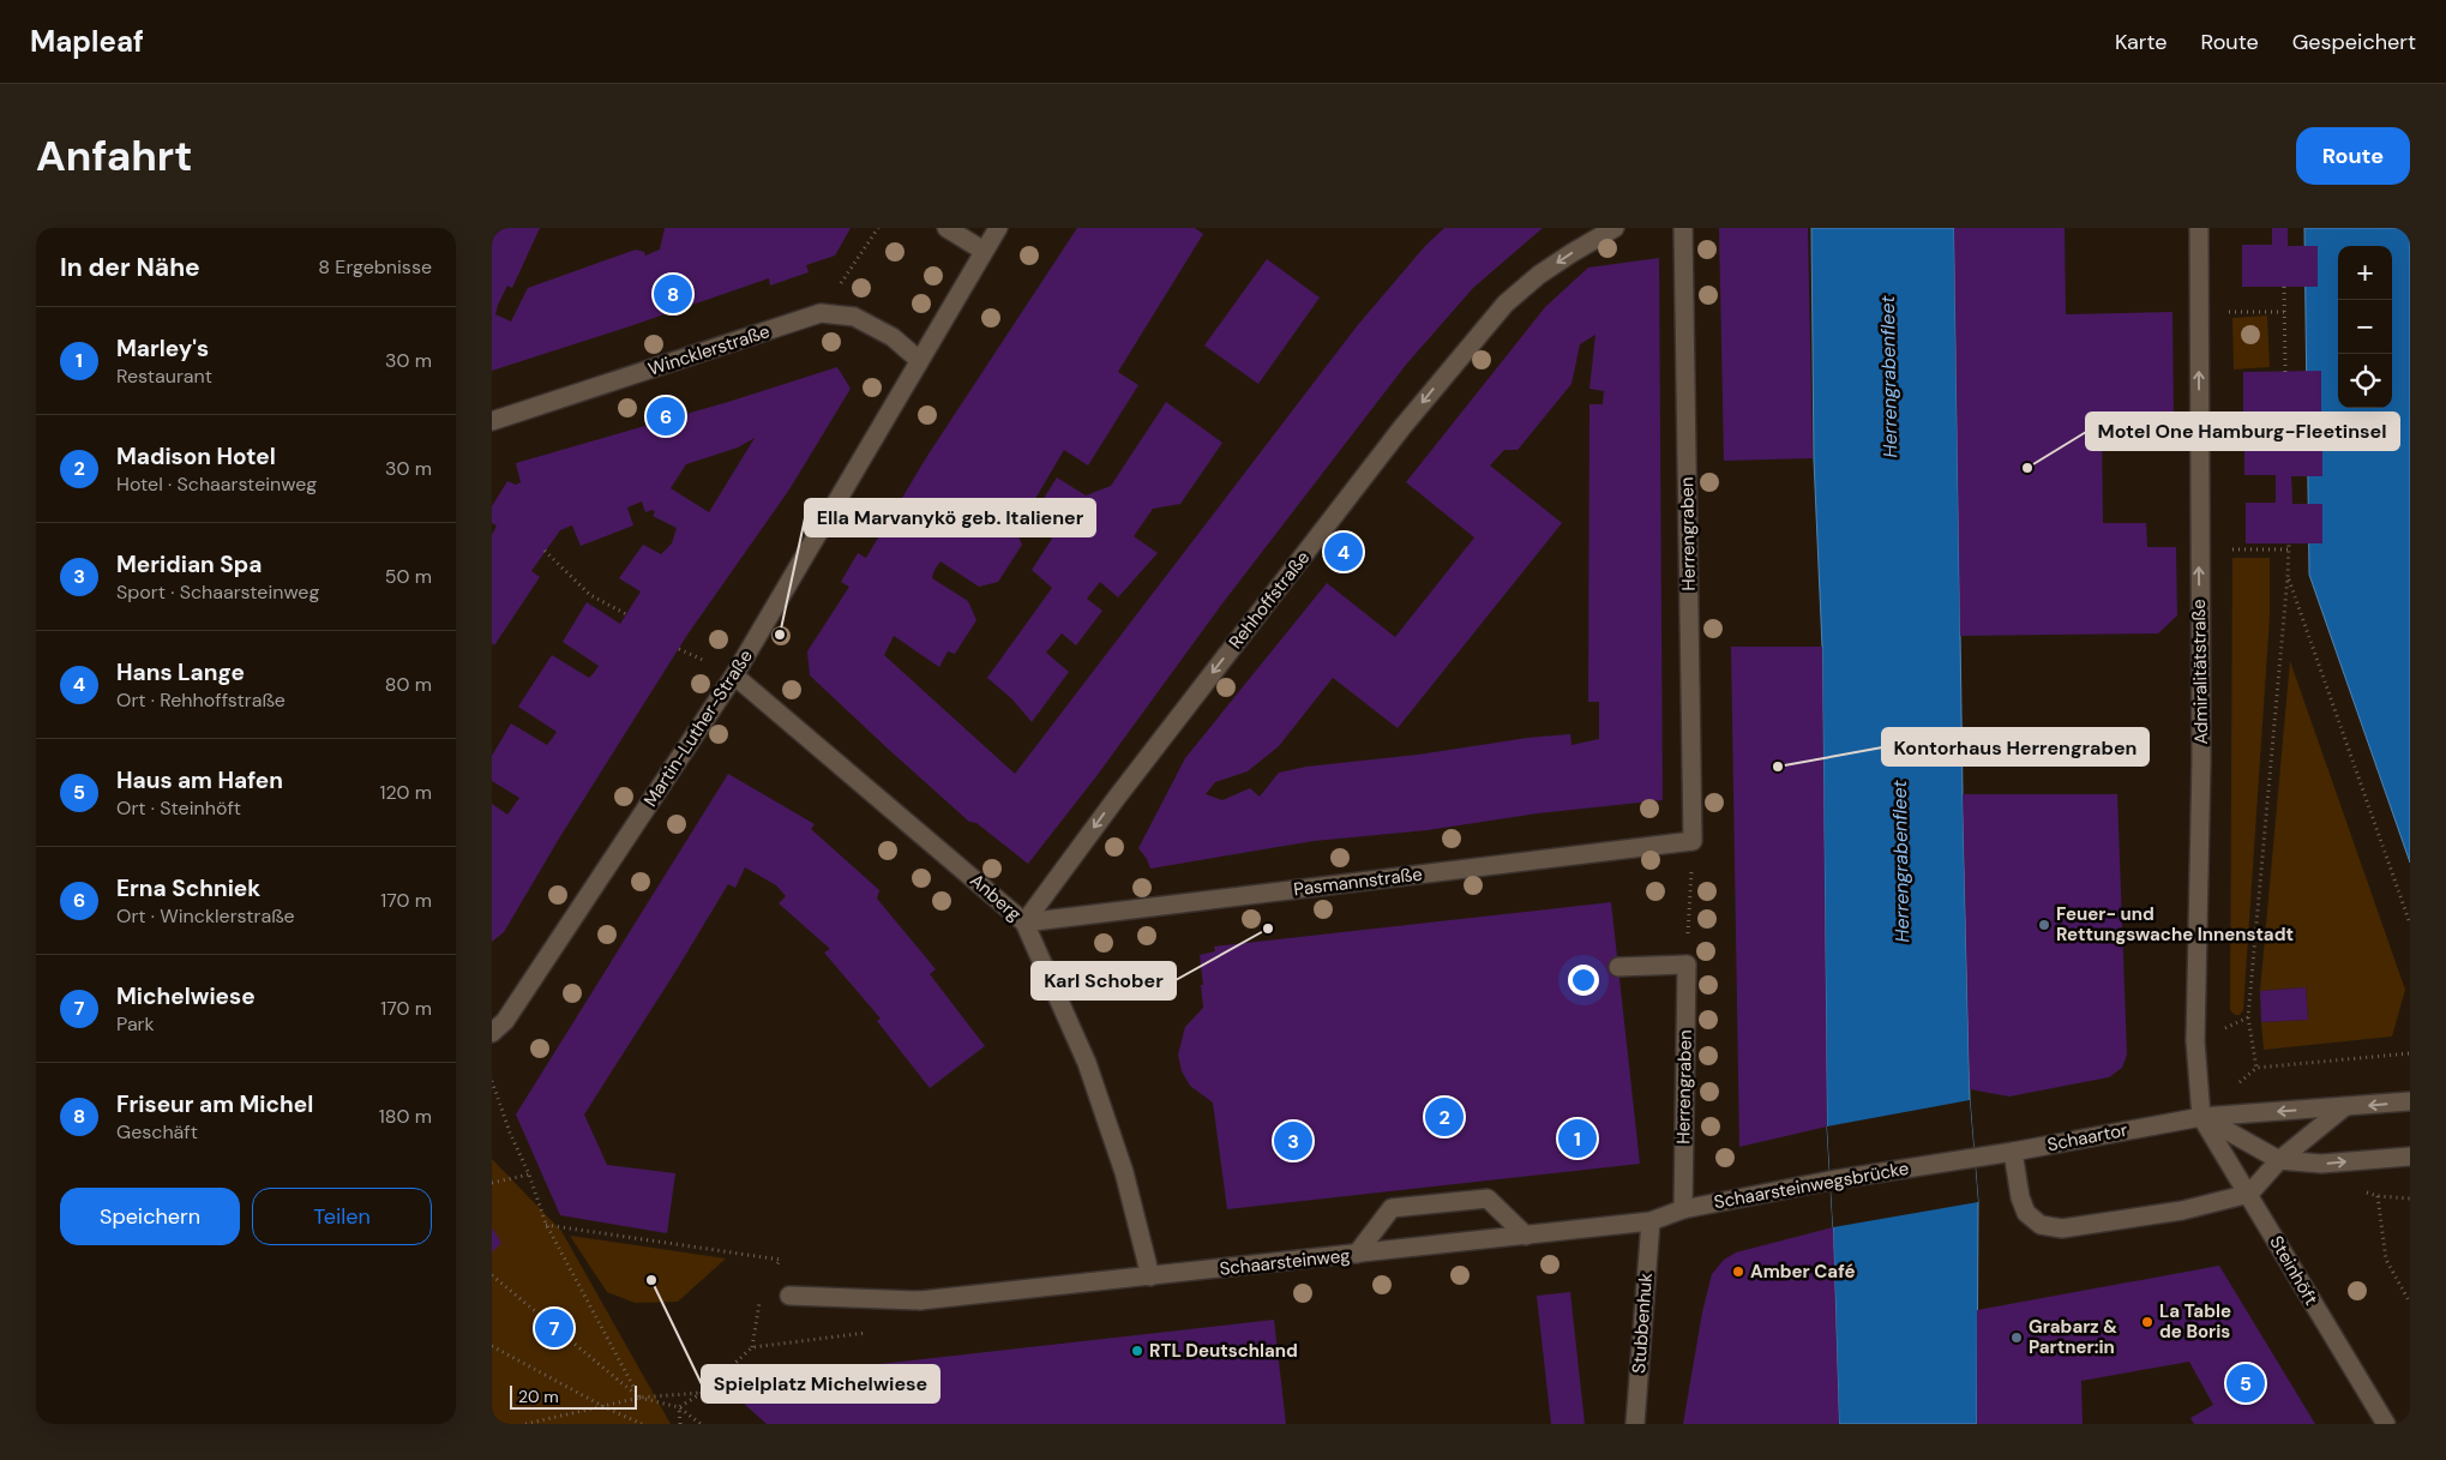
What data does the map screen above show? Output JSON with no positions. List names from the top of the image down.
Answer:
{
  "streets": {
    "street": [
      "Wincklerstraße",
      "Herrengraben",
      "Rehhoffstraße",
      "Admiralitätstraße",
      "Martin-Luther-Straße",
      "Pasmannstraße",
      "Anberg",
      "Schaartor",
      "Schaarsteinwegsbrücke",
      "Schaarsteinweg",
      "Steinhöft",
      "Stubbenhuk"
    ]
  },
  "crossings": [
    ["Wincklerstraße", "Martin-Luther-Straße"],
    ["Herrengraben", "Pasmannstraße"],
    ["Herrengraben", "Schaarsteinwegsbrücke"],
    ["Rehhoffstraße", "Pasmannstraße"],
    ["Rehhoffstraße", "Anberg"],
    ["Admiralitätstraße", "Schaartor"],
    ["Admiralitätstraße", "Steinhöft"],
    ["Martin-Luther-Straße", "Anberg"],
    ["Pasmannstraße", "Anberg"],
    ["Anberg", "Schaarsteinweg"],
    ["Schaartor", "Schaarsteinwegsbrücke"],
    ["Schaartor", "Steinhöft"],
    ["Schaarsteinwegsbrücke", "Schaarsteinweg"],
    ["Schaarsteinwegsbrücke", "Stubbenhuk"],
    ["Schaarsteinweg", "Stubbenhuk"]
  ],
  "one_way": ["Rehhoffstraße", "Admiralitätstraße"],
  "water": ["Herrengrabenfleet"],
  "places": [
    "Motel One Hamburg-Fleetinsel",
    "Ella Marvanykö geb. Italiener",
    "Kontorhaus Herrengraben",
    "Feuer- und Rettungswache Innenstadt",
    "Karl Schober",
    "Amber Café",
    "Spielplatz Michelwiese",
    "La Table de Boris",
    "Grabarz & Partner:in",
    "RTL Deutschland"
  ],
  "scale_bar": "20 m",
  "page": {
    "header": "Mapleaf",
    "nav": ["Karte", "Route", "Gespeichert"],
    "buttons": [
      "Route",
      ["Speichern", "Teilen"]
    ],
    "title": "Anfahrt",
    "heading": ["In der Nähe", "8 Ergebnisse"],
    "map_buttons": ["+", "−"],
    "pins": [
      "8",
      "6",
      "4",
      "2",
      "1",
      "3",
      "7",
      "5"
    ],
    "list": [
      {
        "mark": "1",
        "name": "Marley's",
        "note": "Restaurant",
        "value": "30 m"
      },
      {
        "mark": "2",
        "name": "Madison Hotel",
        "note": "Hotel · Schaarsteinweg",
        "value": "30 m"
      },
      {
        "mark": "3",
        "name": "Meridian Spa",
        "note": "Sport · Schaarsteinweg",
        "value": "50 m"
      },
      {
        "mark": "4",
        "name": "Hans Lange",
        "note": "Ort · Rehhoffstraße",
        "value": "80 m"
      },
      {
        "mark": "5",
        "name": "Haus am Hafen",
        "note": "Ort · Steinhöft",
        "value": "120 m"
      },
      {
        "mark": "6",
        "name": "Erna Schniek",
        "note": "Ort · Wincklerstraße",
        "value": "170 m"
      },
      {
        "mark": "7",
        "name": "Michelwiese",
        "note": "Park",
        "value": "170 m"
      },
      {
        "mark": "8",
        "name": "Friseur am Michel",
        "note": "Geschäft",
        "value": "180 m"
      }
    ],
    "scale": "20 m"
  }
}
